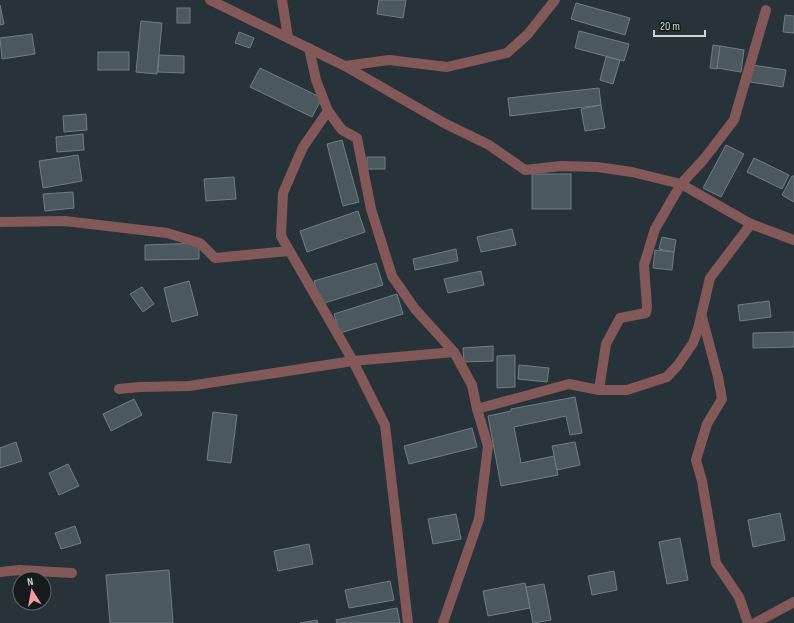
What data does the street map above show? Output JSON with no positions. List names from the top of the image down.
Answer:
{
  "scale_bar": "20 m",
  "north": "top"
}
